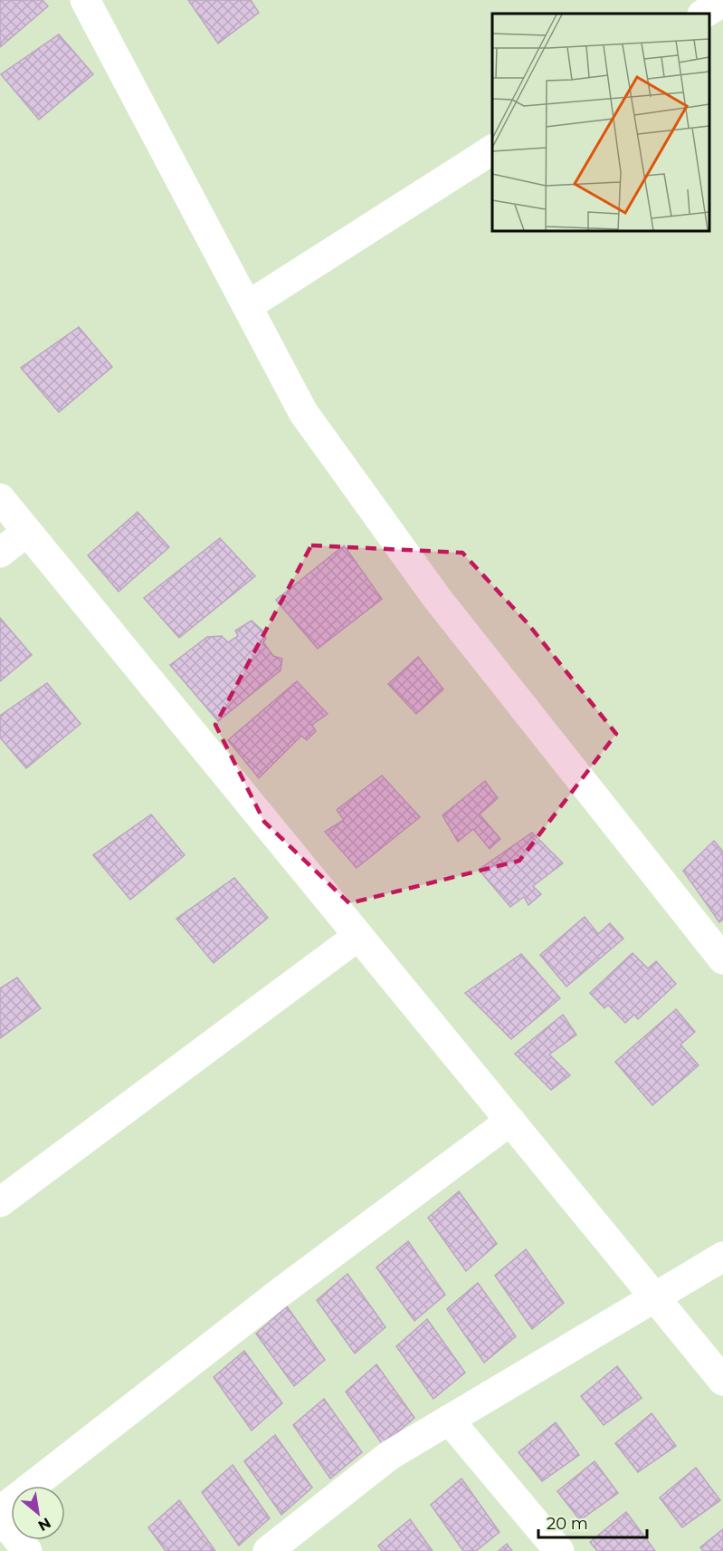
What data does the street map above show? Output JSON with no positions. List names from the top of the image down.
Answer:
{
  "scale_bar": "20 m",
  "north": "bottom right"
}
